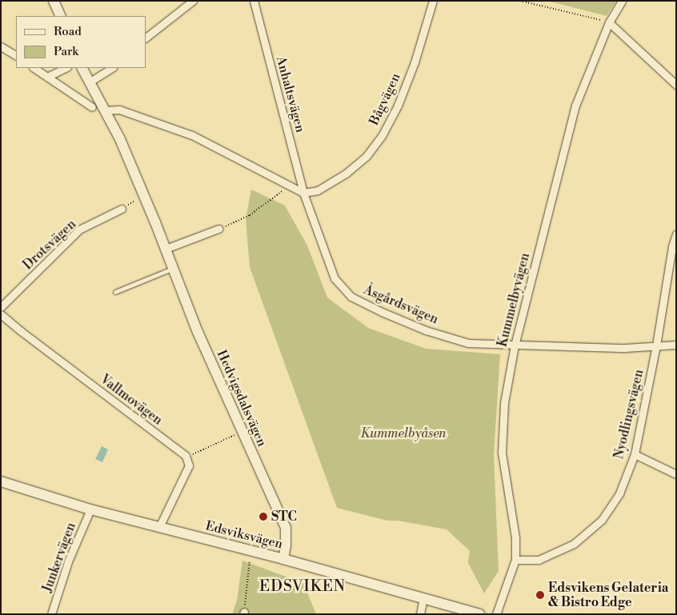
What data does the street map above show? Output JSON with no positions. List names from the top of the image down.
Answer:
{
  "streets": {
    "street": [
      "Anhaltsvägen",
      "Bågvägen",
      "Drotsvägen",
      "Kummelbyvägen",
      "Åsgårdsvägen",
      "Hedvigsdalsvägen",
      "Vallmovägen",
      "Nyodlingsvägen",
      "Edsviksvägen",
      "Junkervägen"
    ]
  },
  "crossings": [
    ["Anhaltsvägen", "Bågvägen"],
    ["Anhaltsvägen", "Åsgårdsvägen"],
    ["Bågvägen", "Åsgårdsvägen"],
    ["Kummelbyvägen", "Åsgårdsvägen"],
    ["Kummelbyvägen", "Nyodlingsvägen"],
    ["Åsgårdsvägen", "Nyodlingsvägen"],
    ["Hedvigsdalsvägen", "Edsviksvägen"],
    ["Edsviksvägen", "Junkervägen"]
  ],
  "districts": ["EDSVIKEN"],
  "parks": ["Kummelbyåsen"],
  "places": ["STC", "Edsvikens Gelateria & Bistro Edge"],
  "legend": ["Road", "Park"]
}
